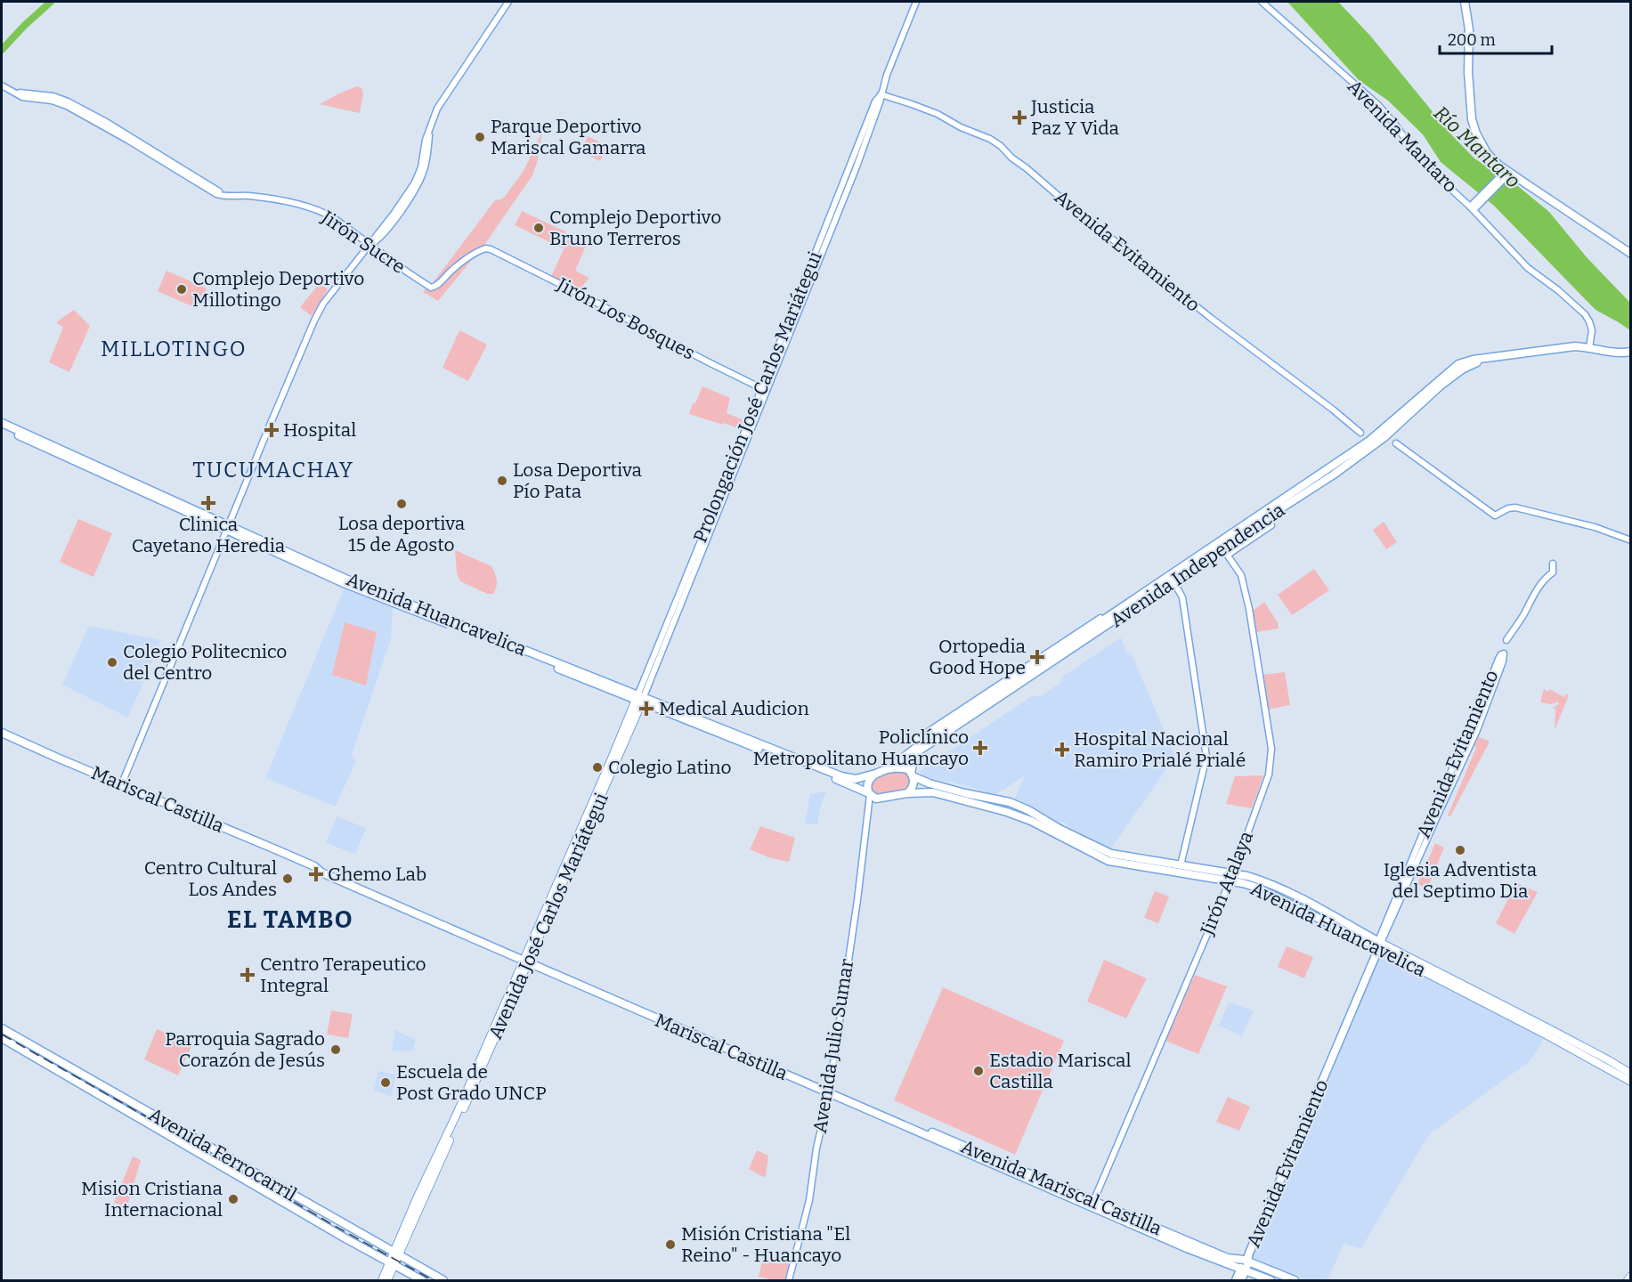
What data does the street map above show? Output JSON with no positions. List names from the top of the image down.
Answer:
{
  "streets": {
    "main road": [
      "Avenida Evitamiento",
      "Avenida Independencia",
      "Avenida Huancavelica",
      "Mariscal Castilla",
      "Avenida José Carlos Mariátegui",
      "Avenida Ferrocarril",
      "Avenida Mariscal Castilla"
    ],
    "street": [
      "Avenida Mantaro",
      "Jirón Sucre",
      "Jirón Los Bosques",
      "Prolongación José Carlos Mariátegui",
      "Jirón Atalaya",
      "Avenida Julio Sumar"
    ]
  },
  "crossings": [
    ["Avenida Mantaro", "Avenida Independencia"],
    ["Jirón Sucre", "Jirón Los Bosques"],
    ["Avenida Evitamiento", "Prolongación José Carlos Mariátegui"],
    ["Avenida Evitamiento", "Avenida Huancavelica"],
    ["Avenida Evitamiento", "Avenida Mariscal Castilla"],
    ["Jirón Los Bosques", "Prolongación José Carlos Mariátegui"],
    ["Prolongación José Carlos Mariátegui", "Avenida Huancavelica"],
    ["Prolongación José Carlos Mariátegui", "Avenida José Carlos Mariátegui"],
    ["Avenida Independencia", "Avenida Huancavelica"],
    ["Avenida Independencia", "Jirón Atalaya"],
    ["Avenida Independencia", "Avenida Julio Sumar"],
    ["Avenida Huancavelica", "Jirón Atalaya"],
    ["Avenida Huancavelica", "Avenida José Carlos Mariátegui"],
    ["Avenida Huancavelica", "Avenida Julio Sumar"],
    ["Mariscal Castilla", "Avenida José Carlos Mariátegui"],
    ["Mariscal Castilla", "Avenida Julio Sumar"],
    ["Mariscal Castilla", "Avenida Mariscal Castilla"],
    ["Jirón Atalaya", "Avenida Mariscal Castilla"],
    ["Avenida José Carlos Mariátegui", "Avenida Ferrocarril"],
    ["Avenida Julio Sumar", "Avenida Mariscal Castilla"]
  ],
  "districts": ["MILLOTINGO", "TUCUMACHAY", "EL TAMBO"],
  "water": ["Río Mantaro"],
  "places": {
    "health": [
      "Justicia Paz Y Vida",
      "Hospital",
      "Clinica Cayetano Heredia",
      "Ortopedia Good Hope",
      "Medical Audicion",
      "Policlínico Metropolitano Huancayo",
      "Hospital Nacional Ramiro Prialé Prialé",
      "Ghemo Lab",
      "Centro Terapeutico Integral"
    ],
    "other": [
      "Parque Deportivo Mariscal Gamarra",
      "Complejo Deportivo Bruno Terreros",
      "Complejo Deportivo Millotingo",
      "Losa Deportiva Pío Pata",
      "Losa deportiva 15 de Agosto",
      "Colegio Politecnico del Centro",
      "Colegio Latino",
      "Iglesia Adventista del Septimo Dia",
      "Centro Cultural Los Andes",
      "Parroquia Sagrado Corazón de Jesús",
      "Estadio Mariscal Castilla",
      "Escuela de Post Grado UNCP",
      "Mision Cristiana Internacional",
      "Misión Cristiana \"El Reino\" - Huancayo"
    ]
  },
  "scale_bar": "200 m"
}
